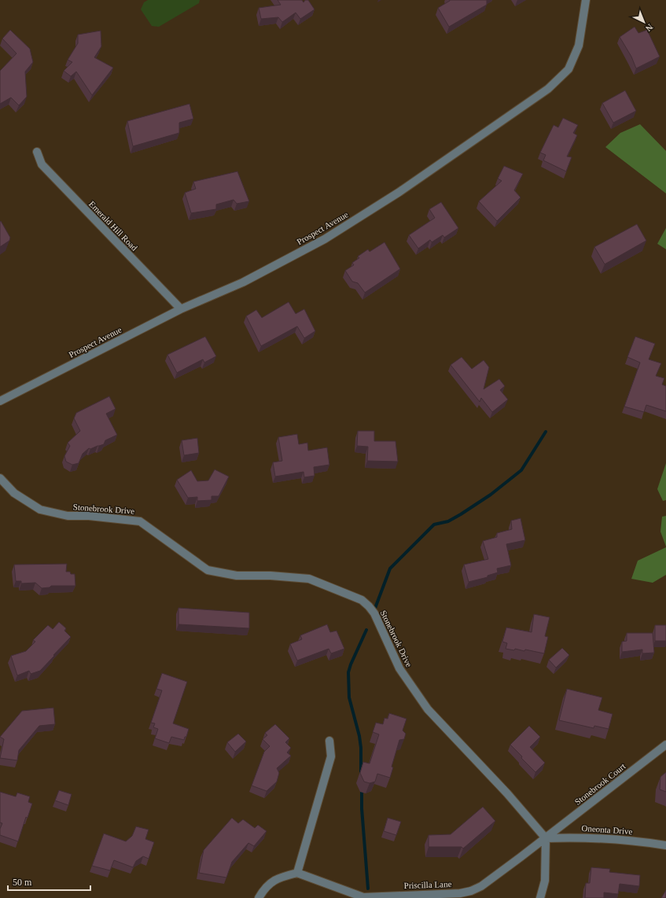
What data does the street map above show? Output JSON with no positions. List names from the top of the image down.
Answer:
{
  "streets": {
    "street": [
      "Emerald Hill Road",
      "Prospect Avenue",
      "Stonebrook Drive",
      "Stonebrook Court",
      "Oneonta Drive",
      "Priscilla Lane"
    ]
  },
  "crossings": [
    ["Emerald Hill Road", "Prospect Avenue"],
    ["Stonebrook Drive", "Stonebrook Court"],
    ["Stonebrook Drive", "Oneonta Drive"],
    ["Stonebrook Drive", "Priscilla Lane"],
    ["Stonebrook Court", "Oneonta Drive"],
    ["Stonebrook Court", "Priscilla Lane"],
    ["Oneonta Drive", "Priscilla Lane"]
  ],
  "scale_bar": "50 m",
  "north": "bottom right"
}
